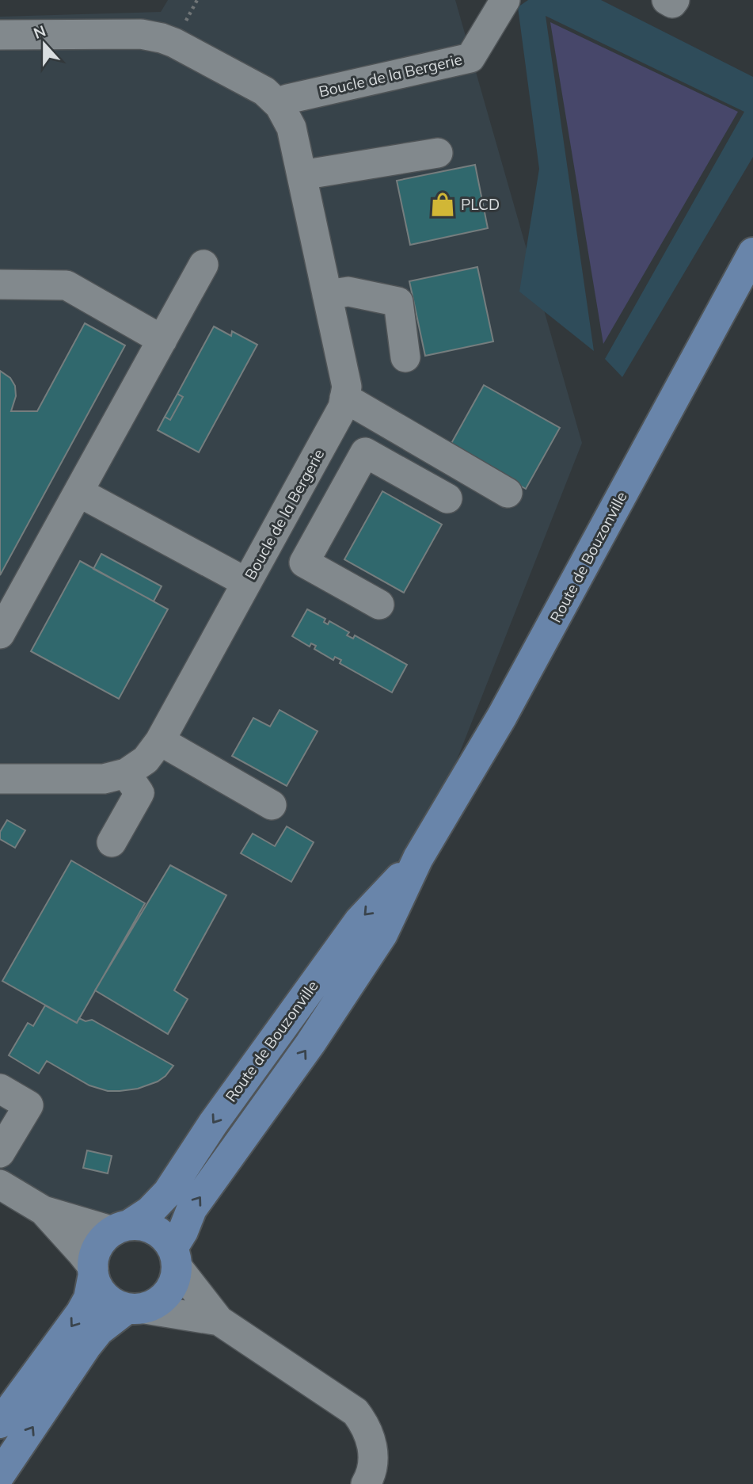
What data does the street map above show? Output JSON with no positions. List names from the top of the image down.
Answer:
{
  "streets": {
    "main road": ["Route de Bouzonville"],
    "street": ["Boucle de la Bergerie"]
  },
  "places": {
    "shop": ["PLCD"]
  },
  "north": "top"
}
